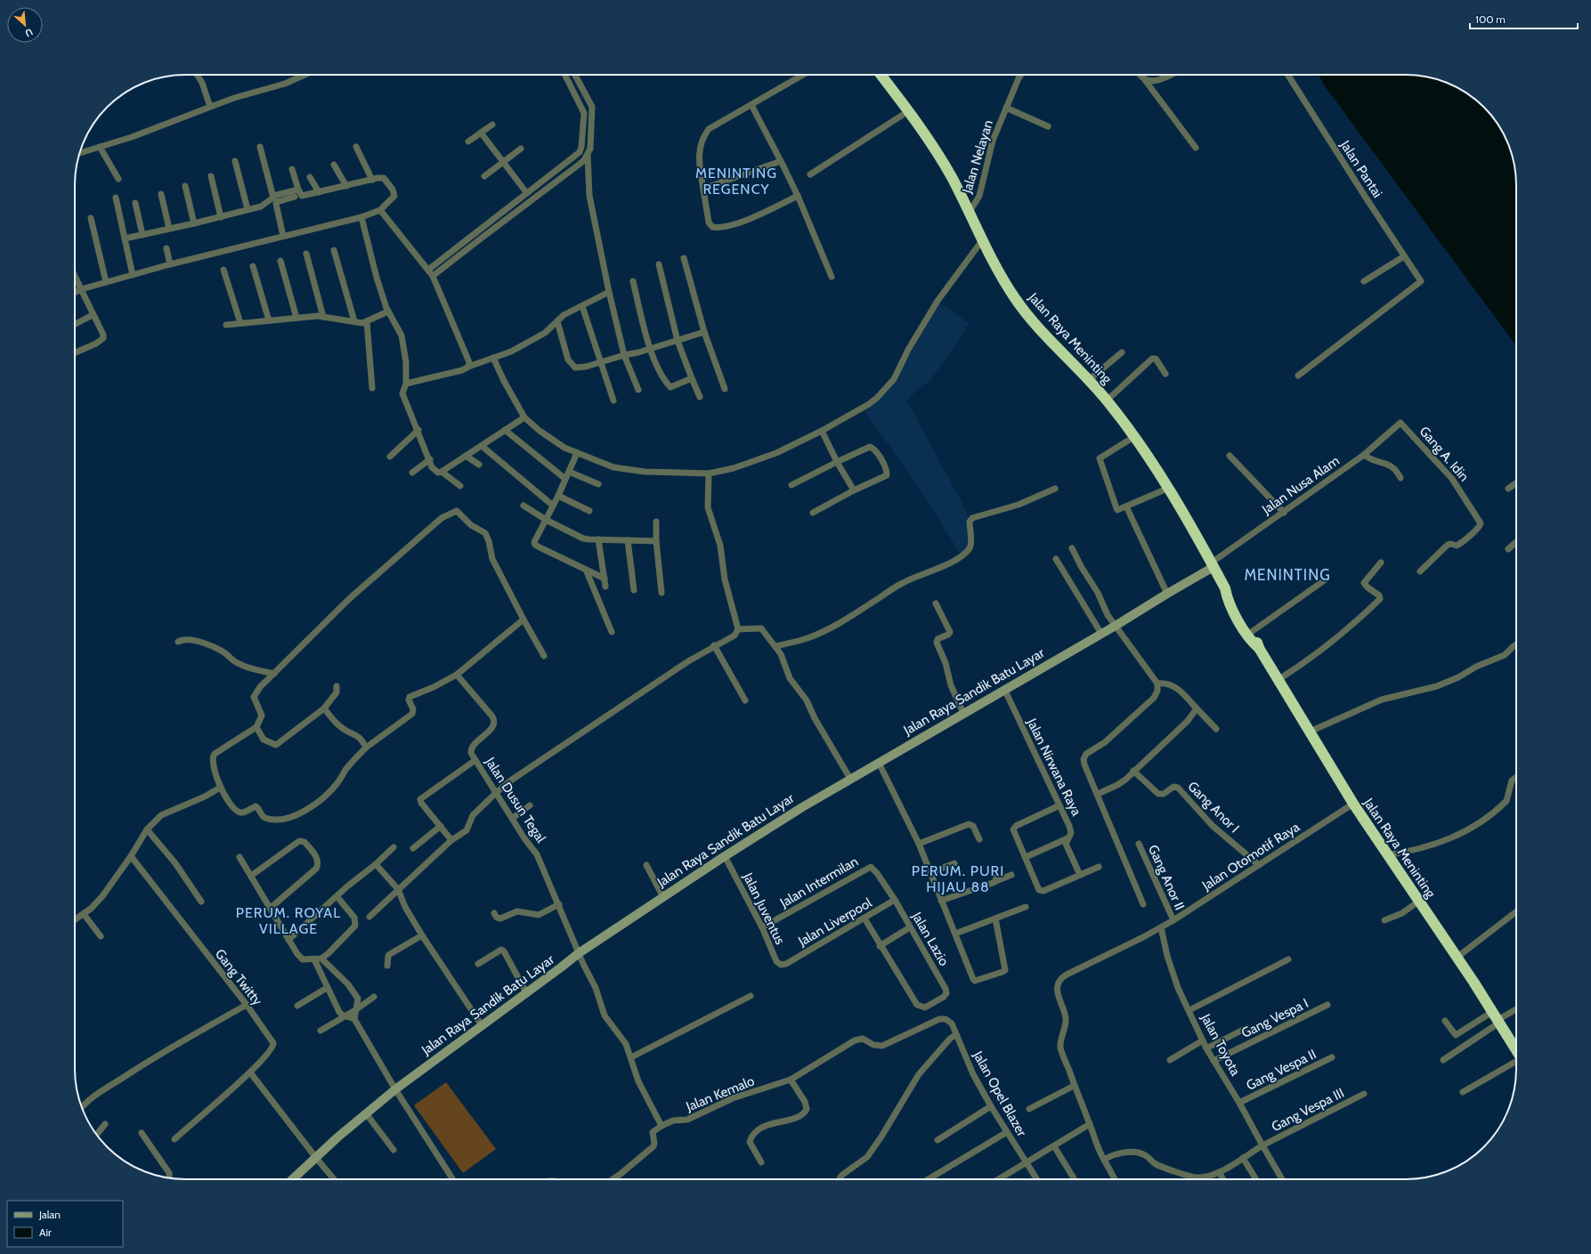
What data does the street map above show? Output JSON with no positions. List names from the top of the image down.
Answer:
{
  "streets": {
    "highway": ["Jalan Raya Meninting"],
    "main road": ["Jalan Raya Sandik Batu Layar"],
    "street": [
      "Jalan Nelayan",
      "Jalan Pantai",
      "Gang A. Idin",
      "Jalan Nusa Alam",
      "Jalan Nirwana Raya",
      "Jalan Dusun Tegal",
      "Gang Anor I",
      "Jalan Otomotif Raya",
      "Gang Anor II",
      "Jalan Intermilan",
      "Jalan Juventus",
      "Jalan Liverpool",
      "Jalan Lazio",
      "Gang Twitty",
      "Gang Vespa I",
      "Jalan Toyota",
      "Gang Vespa II",
      "Jalan Kemalo",
      "Jalan Opel Blazer",
      "Gang Vespa III"
    ]
  },
  "crossings": [
    ["Jalan Nelayan", "Jalan Raya Meninting"],
    ["Jalan Raya Meninting", "Jalan Nusa Alam"],
    ["Jalan Raya Meninting", "Jalan Raya Sandik Batu Layar"],
    ["Jalan Raya Meninting", "Jalan Otomotif Raya"],
    ["Gang A. Idin", "Jalan Nusa Alam"],
    ["Jalan Nusa Alam", "Jalan Raya Sandik Batu Layar"],
    ["Jalan Raya Sandik Batu Layar", "Jalan Nirwana Raya"],
    ["Jalan Raya Sandik Batu Layar", "Jalan Dusun Tegal"],
    ["Jalan Raya Sandik Batu Layar", "Jalan Juventus"],
    ["Gang Anor I", "Jalan Otomotif Raya"],
    ["Jalan Otomotif Raya", "Gang Anor II"],
    ["Jalan Otomotif Raya", "Jalan Toyota"],
    ["Jalan Intermilan", "Jalan Juventus"],
    ["Jalan Intermilan", "Jalan Liverpool"],
    ["Jalan Intermilan", "Jalan Lazio"],
    ["Jalan Juventus", "Jalan Liverpool"],
    ["Jalan Liverpool", "Jalan Lazio"],
    ["Gang Vespa I", "Jalan Toyota"],
    ["Jalan Toyota", "Gang Vespa II"],
    ["Jalan Toyota", "Gang Vespa III"],
    ["Jalan Kemalo", "Jalan Opel Blazer"]
  ],
  "districts": [
    "MENINTING REGENCY",
    "MENINTING",
    "PERUM. PURI HIJAU 88",
    "PERUM. ROYAL VILLAGE"
  ],
  "legend": ["Jalan", "Air"],
  "scale_bar": "100 m",
  "north": "bottom right"
}
